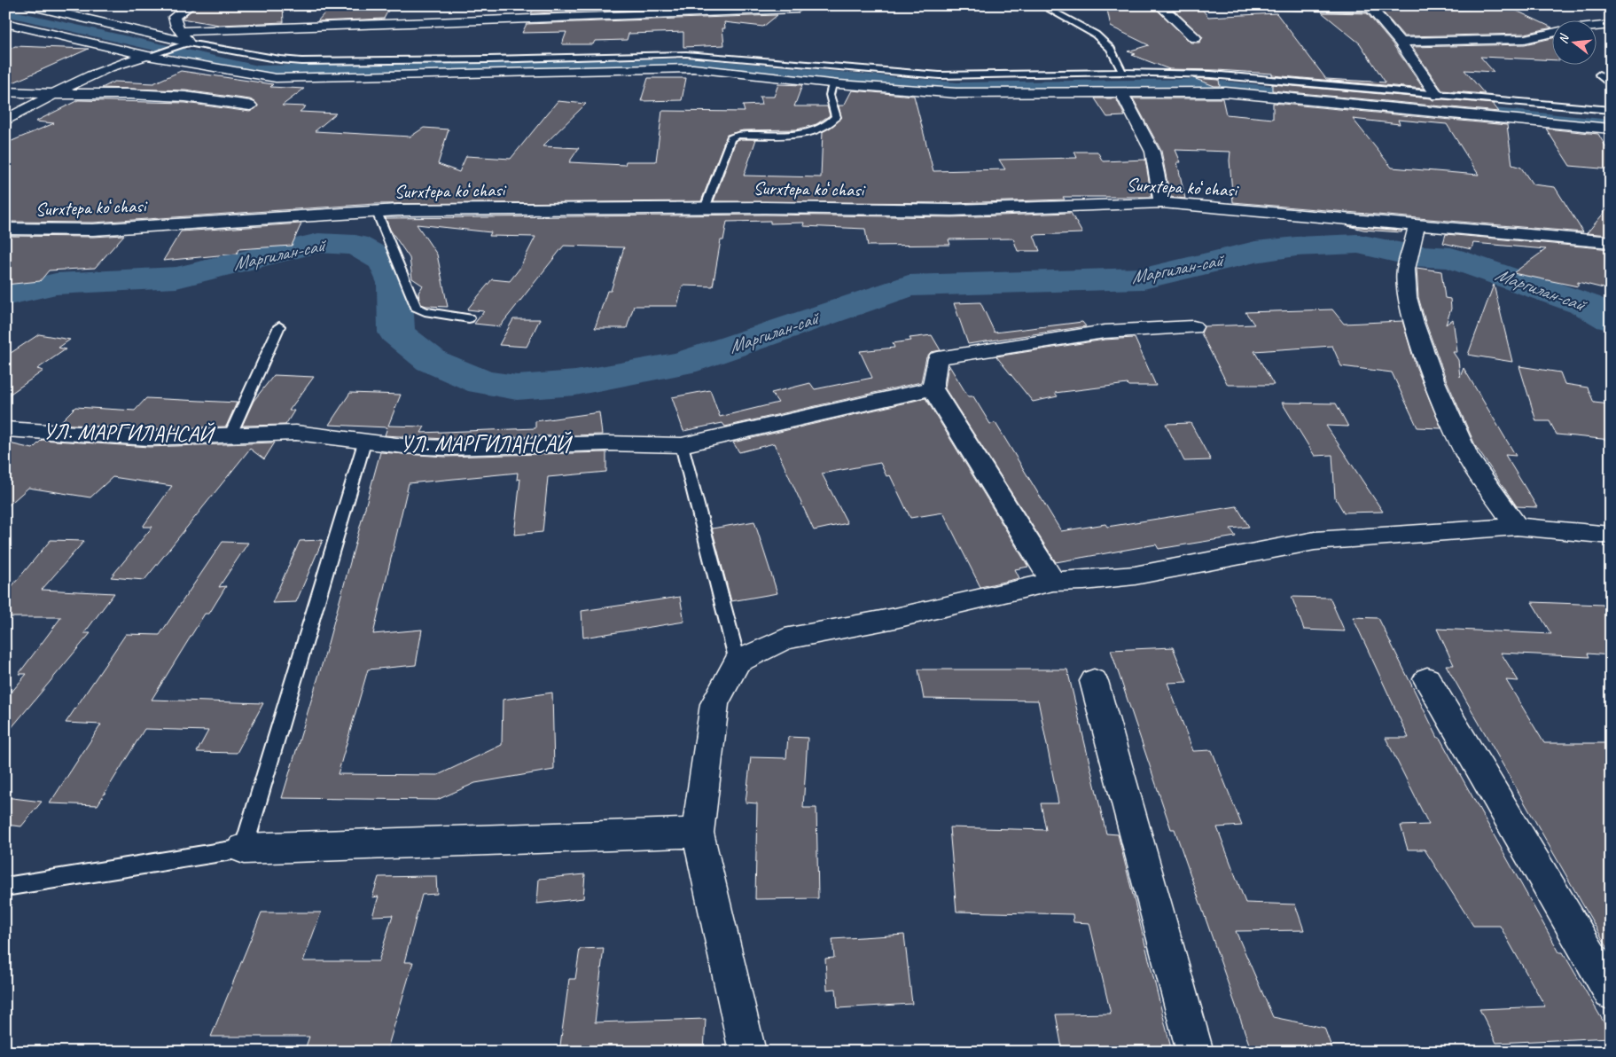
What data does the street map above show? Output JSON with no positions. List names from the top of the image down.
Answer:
{
  "streets": {
    "street": ["Surxtepa koʻchasi", "УЛ. МАРГИЛАНСАЙ"]
  },
  "water": ["Маргилан-сай"],
  "north": "left"
}
